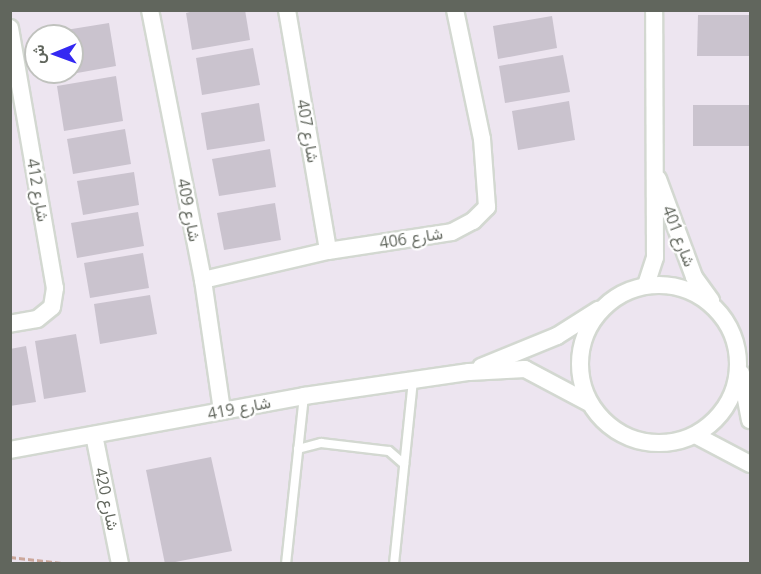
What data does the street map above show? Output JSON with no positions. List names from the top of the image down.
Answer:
{
  "streets": {
    "street": [
      "شارع 407",
      "شارع 412",
      "شارع 409",
      "شارع 401",
      "شارع 406",
      "شارع 419",
      "شارع 420"
    ]
  },
  "crossings": [
    ["شارع 407", "شارع 406"],
    ["شارع 409", "شارع 406"],
    ["شارع 409", "شارع 419"],
    ["شارع 401", "شارع 419"],
    ["شارع 419", "شارع 420"]
  ],
  "north": "left"
}
